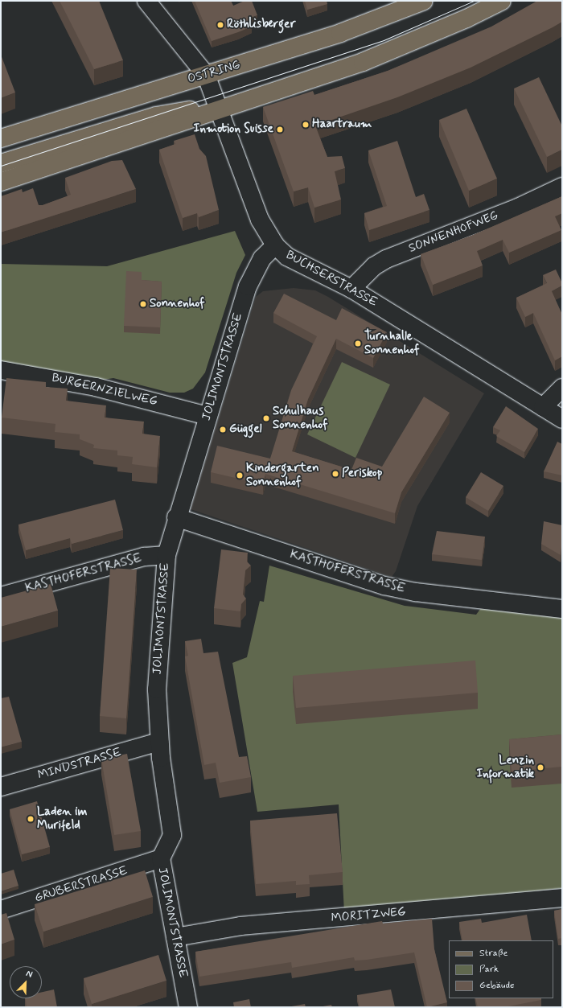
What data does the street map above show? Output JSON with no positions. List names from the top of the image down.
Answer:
{
  "streets": {
    "main road": ["OSTRING"],
    "street": [
      "SONNENHOFWEG",
      "BUCHSERSTRASSE",
      "JOLIMONTSTRASSE",
      "BURGERNZIELWEG",
      "KASTHOFERSTRASSE",
      "MINDSTRASSE",
      "GRUBERSTRASSE",
      "MORITZWEG"
    ]
  },
  "crossings": [
    ["OSTRING", "BUCHSERSTRASSE"],
    ["SONNENHOFWEG", "BUCHSERSTRASSE"],
    ["BUCHSERSTRASSE", "JOLIMONTSTRASSE"],
    ["JOLIMONTSTRASSE", "BURGERNZIELWEG"],
    ["JOLIMONTSTRASSE", "KASTHOFERSTRASSE"],
    ["JOLIMONTSTRASSE", "MINDSTRASSE"],
    ["JOLIMONTSTRASSE", "GRUBERSTRASSE"],
    ["JOLIMONTSTRASSE", "MORITZWEG"]
  ],
  "places": [
    "Röthlisberger",
    "Haartraum",
    "Inmotion Suisse",
    "Sonnenhof",
    "Turnhalle Sonnenhof",
    "Schulhaus Sonnenhof",
    "Güggel",
    "Periskop",
    "Kindergarten Sonnenhof",
    "Lenzin Informatik",
    "Laden im Murifeld"
  ],
  "legend": ["Straße", "Park", "Gebäude"],
  "north": "top right"
}
